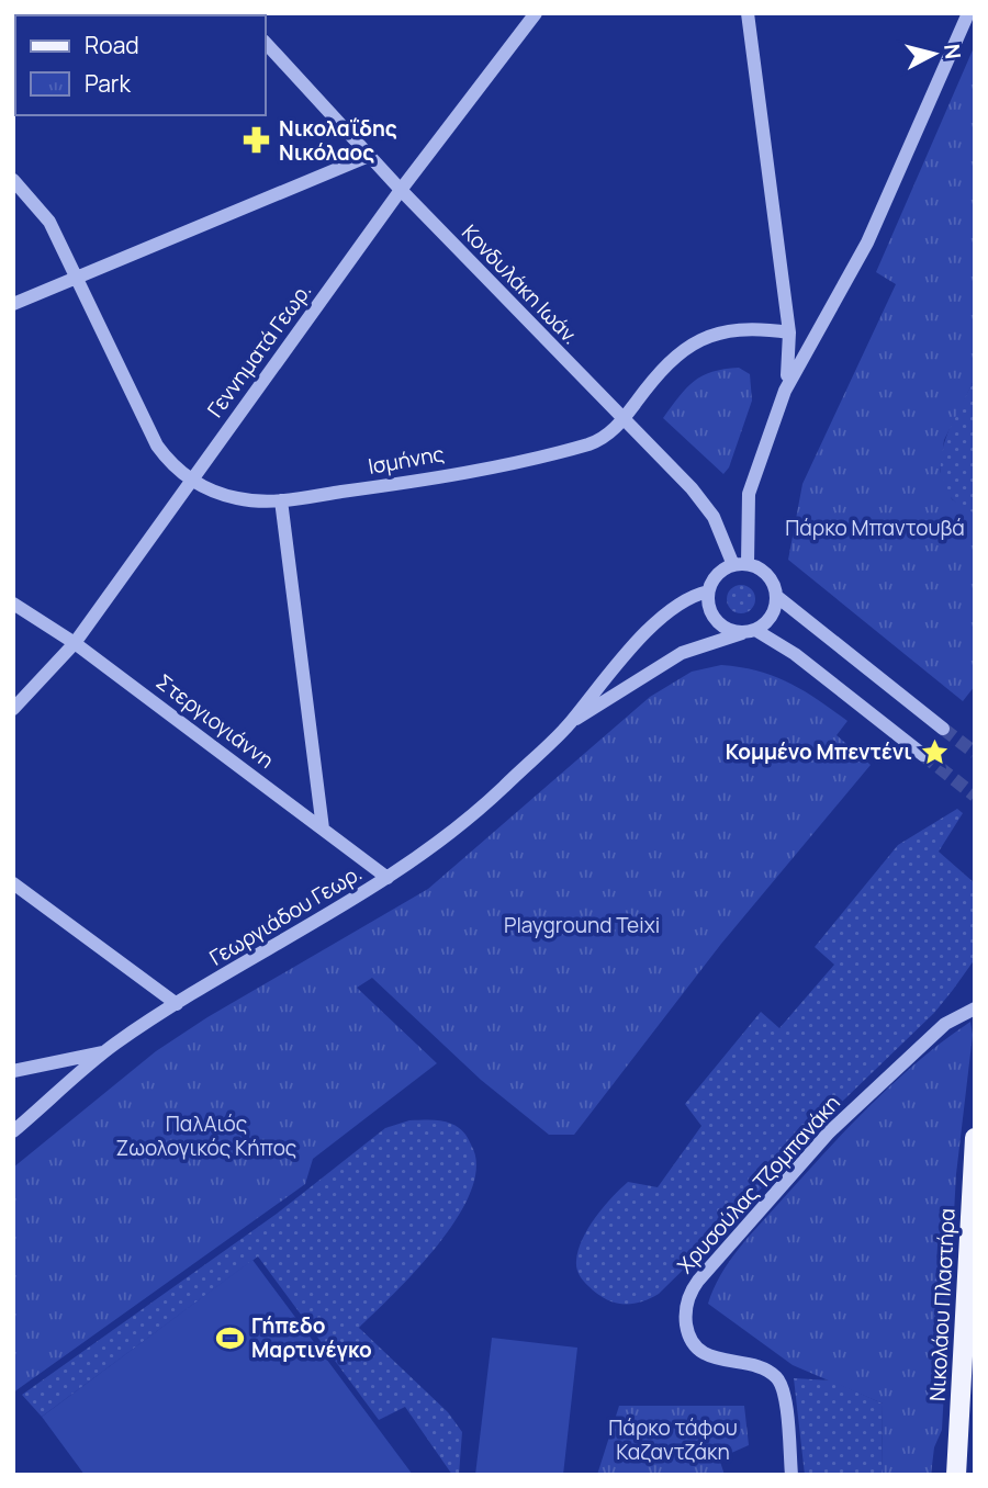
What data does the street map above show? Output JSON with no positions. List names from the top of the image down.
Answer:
{
  "streets": {
    "main road": ["Νικολάου Πλαστήρα"],
    "street": [
      "Κονδυλάκη Ιωάν.",
      "Γεννηματά Γεωρ.",
      "Ισμήνης",
      "Στεργιογιάννη",
      "Γεωργιάδου Γεωρ.",
      "Χρυσούλας Τζομπανάκη"
    ]
  },
  "crossings": [
    ["Κονδυλάκη Ιωάν.", "Γεννηματά Γεωρ."],
    ["Κονδυλάκη Ιωάν.", "Ισμήνης"],
    ["Κονδυλάκη Ιωάν.", "Γεωργιάδου Γεωρ."],
    ["Γεννηματά Γεωρ.", "Ισμήνης"],
    ["Γεννηματά Γεωρ.", "Στεργιογιάννη"],
    ["Στεργιογιάννη", "Γεωργιάδου Γεωρ."]
  ],
  "parks": [
    "Πάρκο Μπαντουβά",
    "Playground Teixi",
    "ΠαλΑιός Ζωολογικός Κήπος",
    "Πάρκο τάφου Καζαντζάκη"
  ],
  "places": {
    "pharmacy": ["Νικολαΐδης Νικόλαος"],
    "place": ["Κομμένο Μπεντένι"],
    "sports": ["Γήπεδο Μαρτινέγκο"]
  },
  "legend": ["Road", "Park"],
  "north": "right"
}
